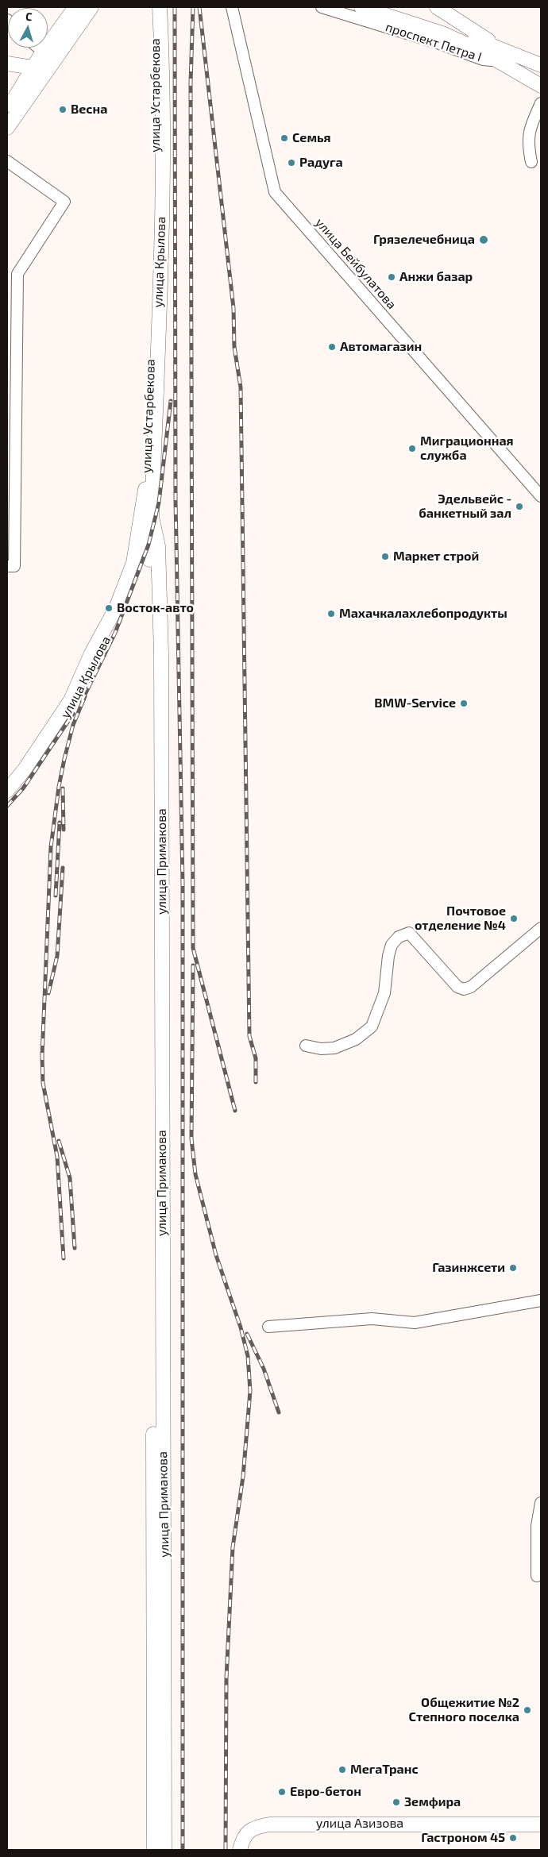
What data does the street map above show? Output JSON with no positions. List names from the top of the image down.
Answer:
{
  "streets": {
    "main road": [
      "проспект Петра I",
      "улица Устарбекова",
      "улица Крылова",
      "улица Примакова",
      "улица Азизова"
    ],
    "street": ["улица Бейбулатова"]
  },
  "crossings": [
    ["улица Устарбекова", "улица Крылова"],
    ["улица Устарбекова", "улица Примакова"],
    ["улица Крылова", "улица Примакова"]
  ],
  "places": [
    "Весна",
    "Семья",
    "Радуга",
    "Грязелечебница",
    "Анжи базар",
    "Автомагазин",
    "Миграционная служба",
    "Эдельвейс - банкетный зал",
    "Маркет строй",
    "Восток-авто",
    "Махачкалахлебопродукты",
    "BMW-Service",
    "Почтовое отделение №4",
    "Газинжсети",
    "Общежитие №2 Степного поселка",
    "МегаТранс",
    "Евро-бетон",
    "Земфира",
    "Гастроном 45"
  ],
  "north": "top"
}
